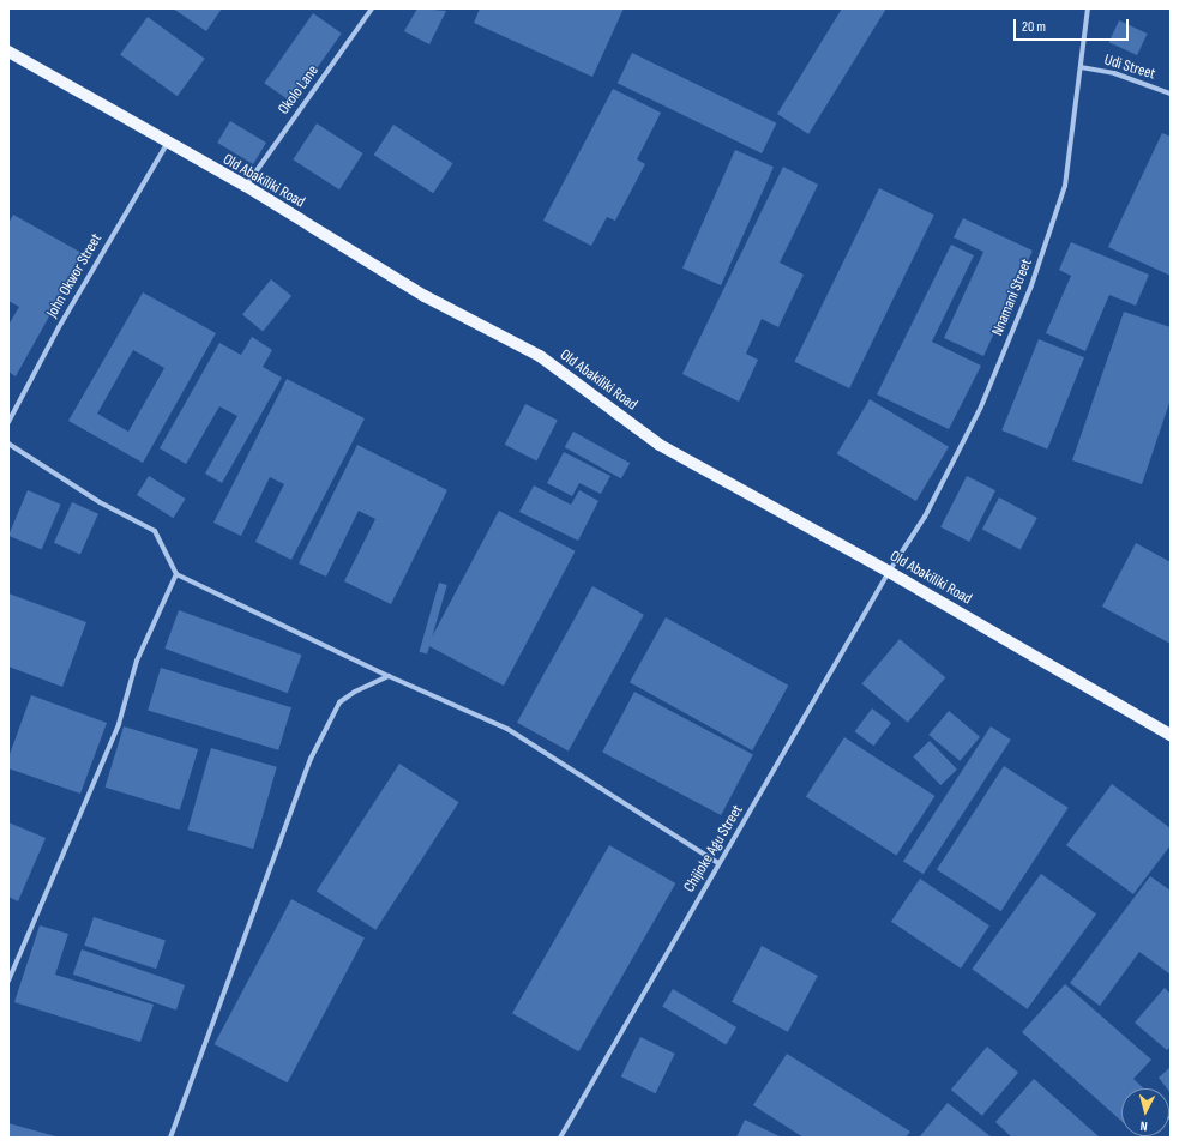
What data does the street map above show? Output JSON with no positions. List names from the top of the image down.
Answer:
{
  "streets": {
    "main road": ["Old Abakiliki Road"],
    "street": [
      "Udi Street",
      "Okolo Lane",
      "John Okwor Street",
      "Nnamani Street",
      "Chijioke Agu Street"
    ]
  },
  "crossings": [
    ["Udi Street", "Nnamani Street"],
    ["Okolo Lane", "Old Abakiliki Road"],
    ["Old Abakiliki Road", "John Okwor Street"],
    ["Old Abakiliki Road", "Nnamani Street"],
    ["Old Abakiliki Road", "Chijioke Agu Street"],
    ["Nnamani Street", "Chijioke Agu Street"]
  ],
  "scale_bar": "20 m",
  "north": "bottom"
}
